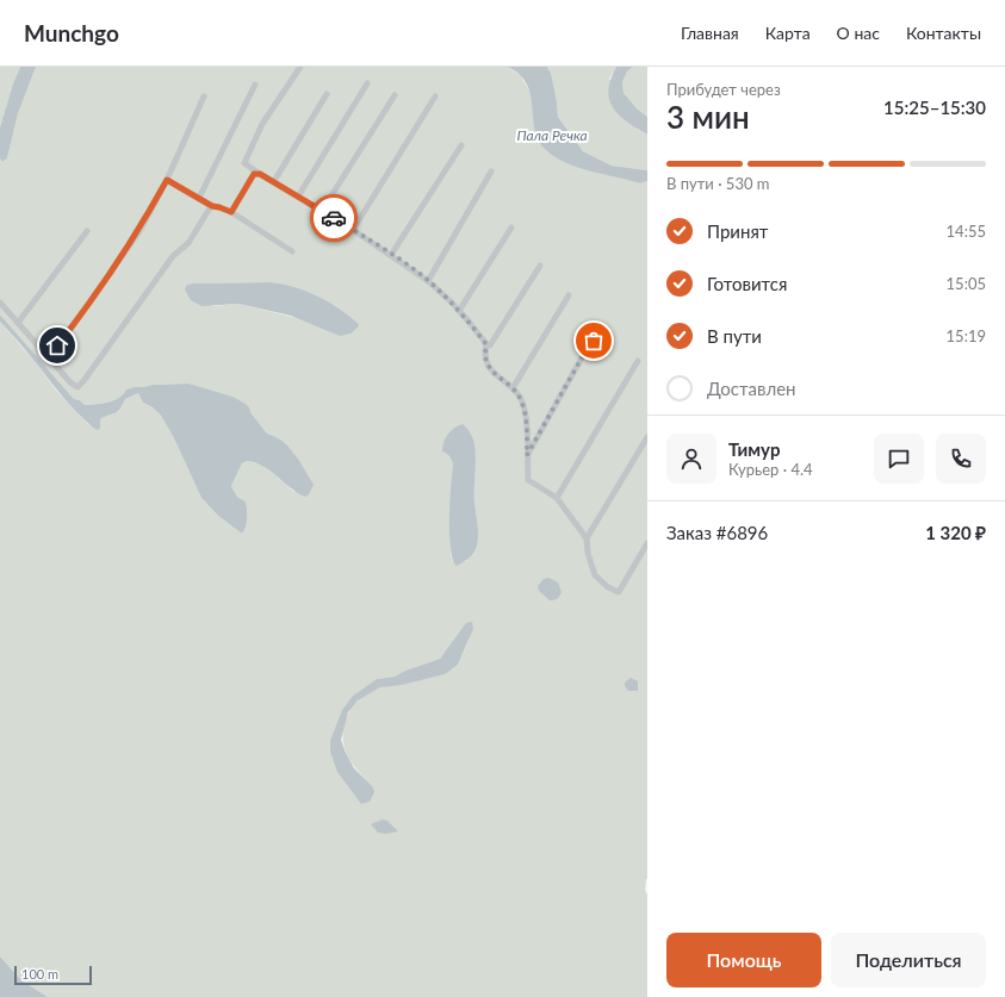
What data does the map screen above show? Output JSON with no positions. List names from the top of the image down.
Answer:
{
  "water": ["Пала Речка"],
  "scale_bar": "100 m",
  "page": {
    "header": "Munchgo",
    "nav": [
      "Главная",
      "Карта",
      "О нас",
      "Контакты"
    ],
    "heading": ["3 мин", "Прибудет через", "15:25–15:30"],
    "panel": [
      "Тимур",
      "Курьер · 4.4",
      "Заказ #6896",
      "1 320 ₽"
    ],
    "bar": "В пути · 530 m",
    "list": [
      ["Принят", "14:55"],
      ["Готовится", "15:05"],
      ["В пути", "15:19"],
      "Доставлен"
    ],
    "buttons": ["Помощь", "Поделиться"],
    "scale": "100 m"
  }
}
